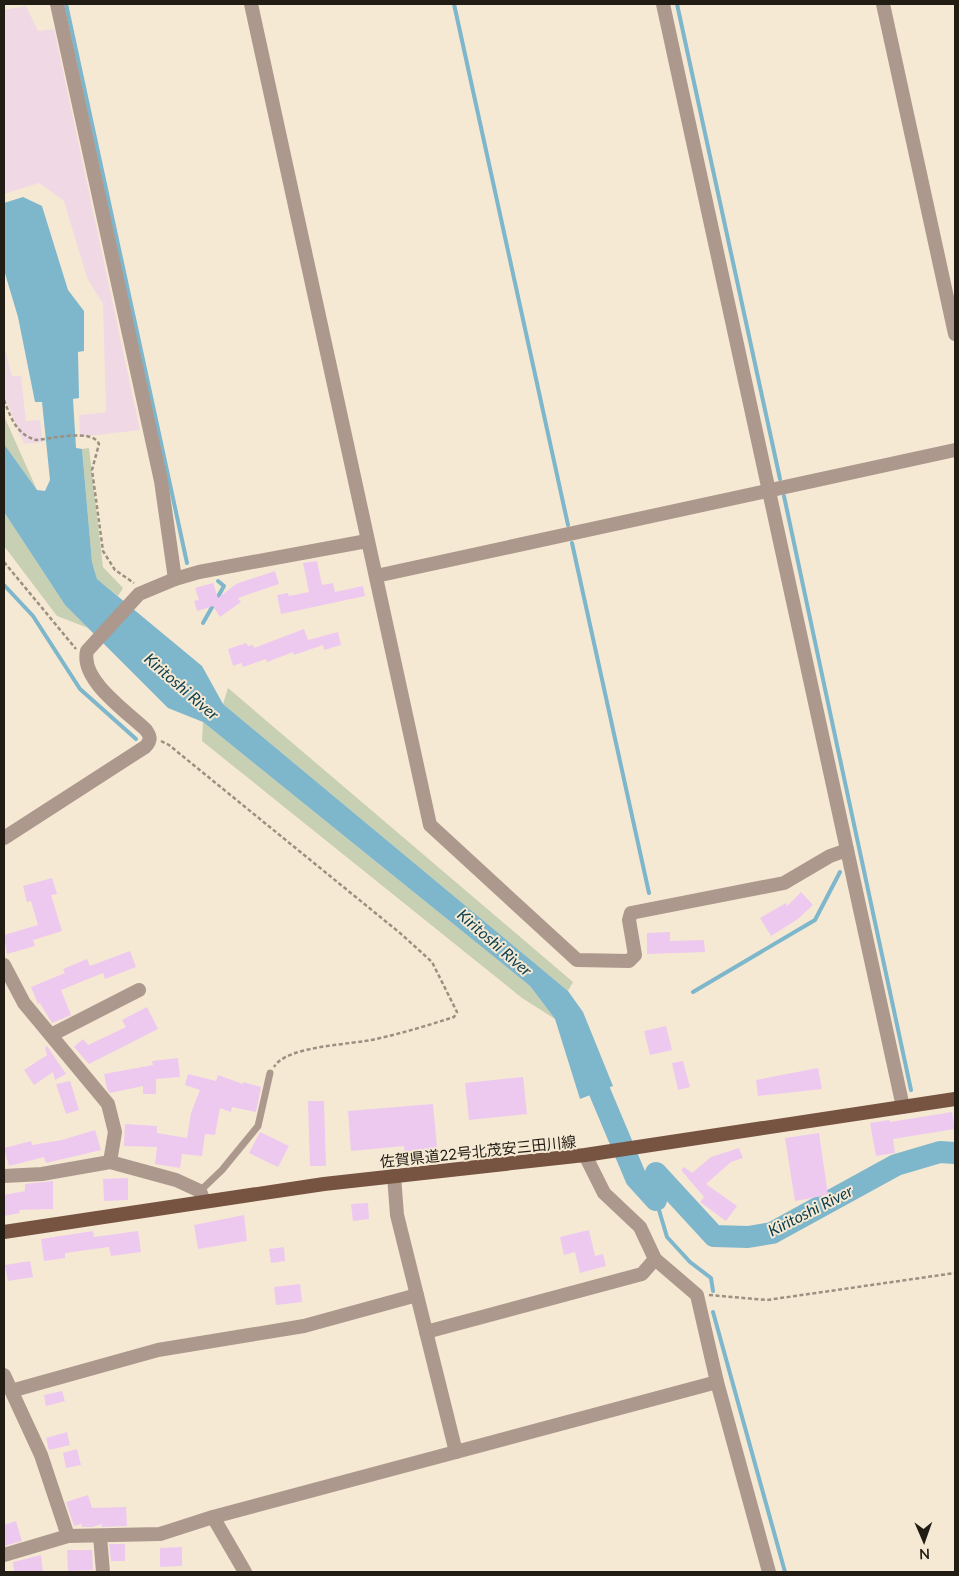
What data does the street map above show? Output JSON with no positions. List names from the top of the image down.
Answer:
{
  "streets": {
    "main road": ["佐賀県道22号北茂安三田川線"]
  },
  "water": ["Kiritoshi River"],
  "north": "bottom"
}
